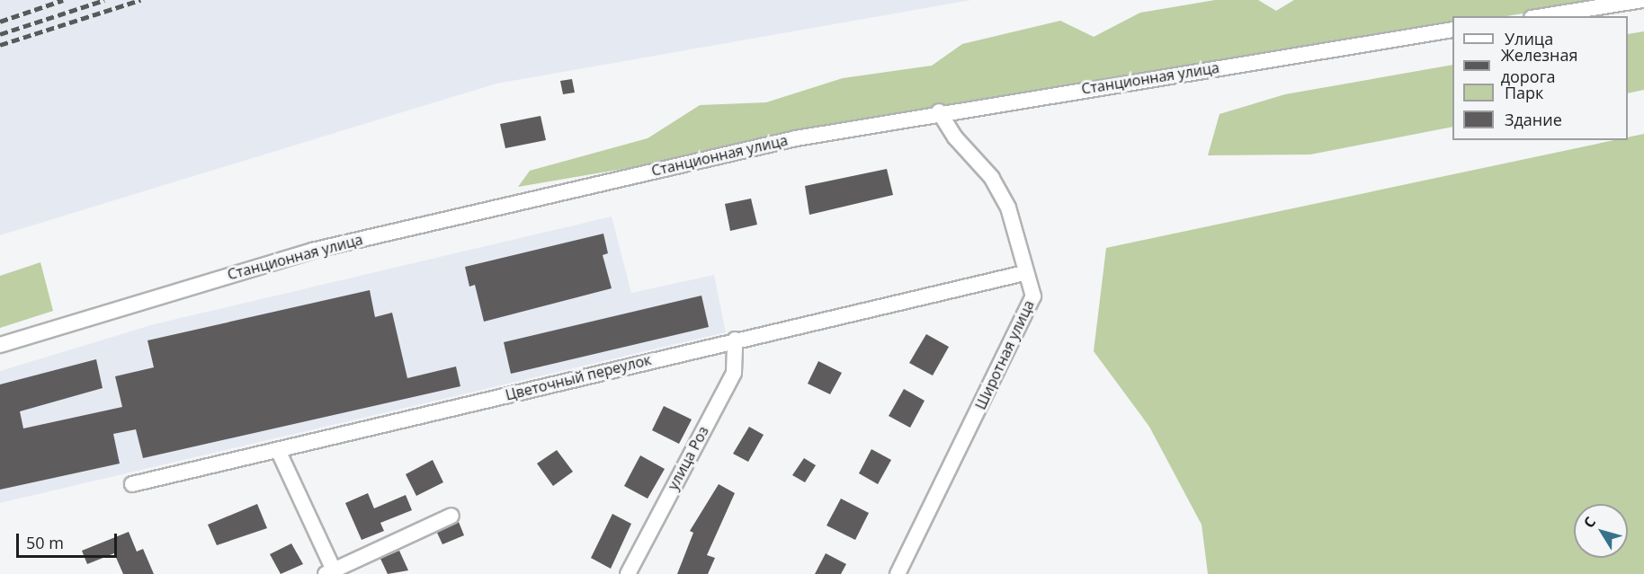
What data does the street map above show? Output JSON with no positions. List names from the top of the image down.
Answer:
{
  "streets": {
    "street": [
      "Станционная улица",
      "Широтная улица",
      "Цветочный переулок",
      "улица Роз"
    ]
  },
  "crossings": [
    ["Станционная улица", "Широтная улица"],
    ["Широтная улица", "Цветочный переулок"],
    ["Цветочный переулок", "улица Роз"]
  ],
  "legend": [
    "Улица",
    "Железная дорога",
    "Парк",
    "Здание"
  ],
  "scale_bar": "50 m",
  "north": "top left"
}
